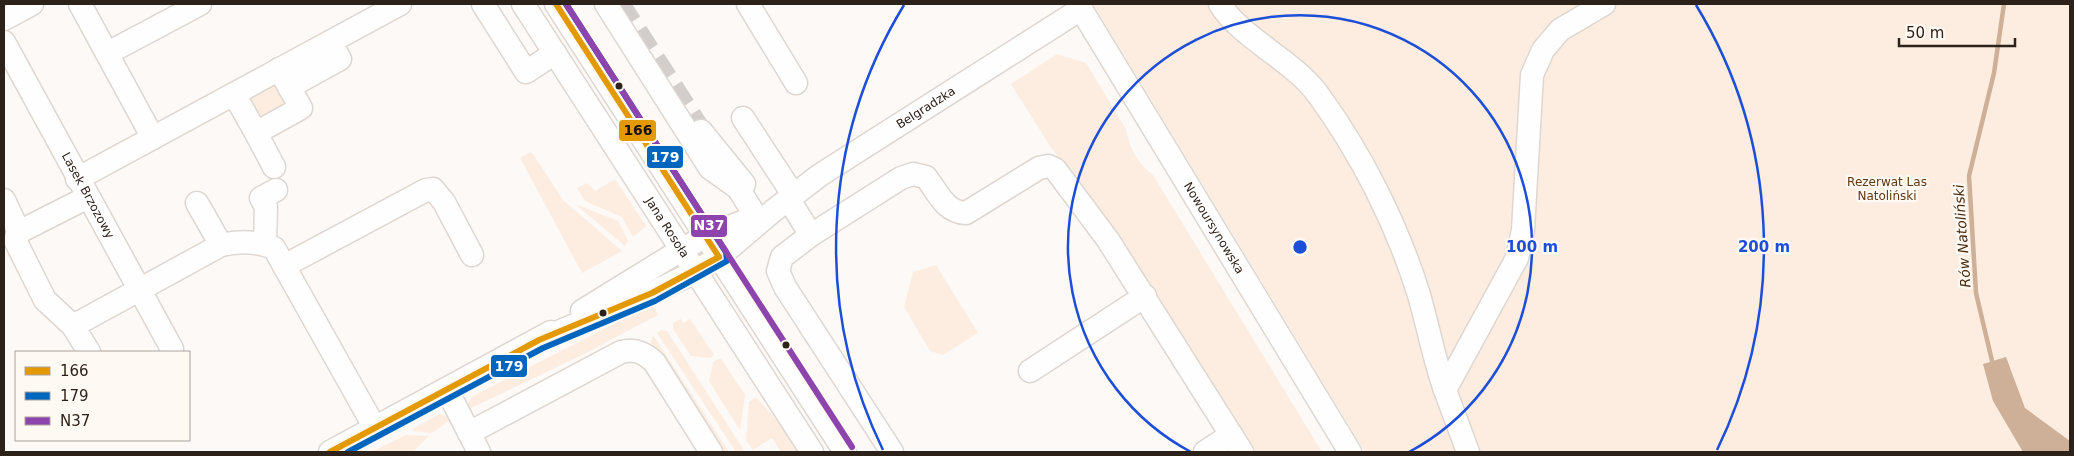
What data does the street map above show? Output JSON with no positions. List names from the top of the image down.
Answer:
{
  "streets": {
    "street": [
      "Belgradzka",
      "Lasek Brzozowy",
      "Jana Rosoła",
      "Nowoursynowska"
    ]
  },
  "crossings": [
    ["Belgradzka", "Jana Rosoła"],
    ["Belgradzka", "Nowoursynowska"]
  ],
  "water": ["Rów Natoliński"],
  "parks": ["Rezerwat Las Natoliński"],
  "lines": ["transit line 166", "transit line 179", "transit line N37"],
  "legend": ["166", "179", "N37"],
  "scale_bar": "50 m",
  "rings": ["100 m", "200 m"]
}
